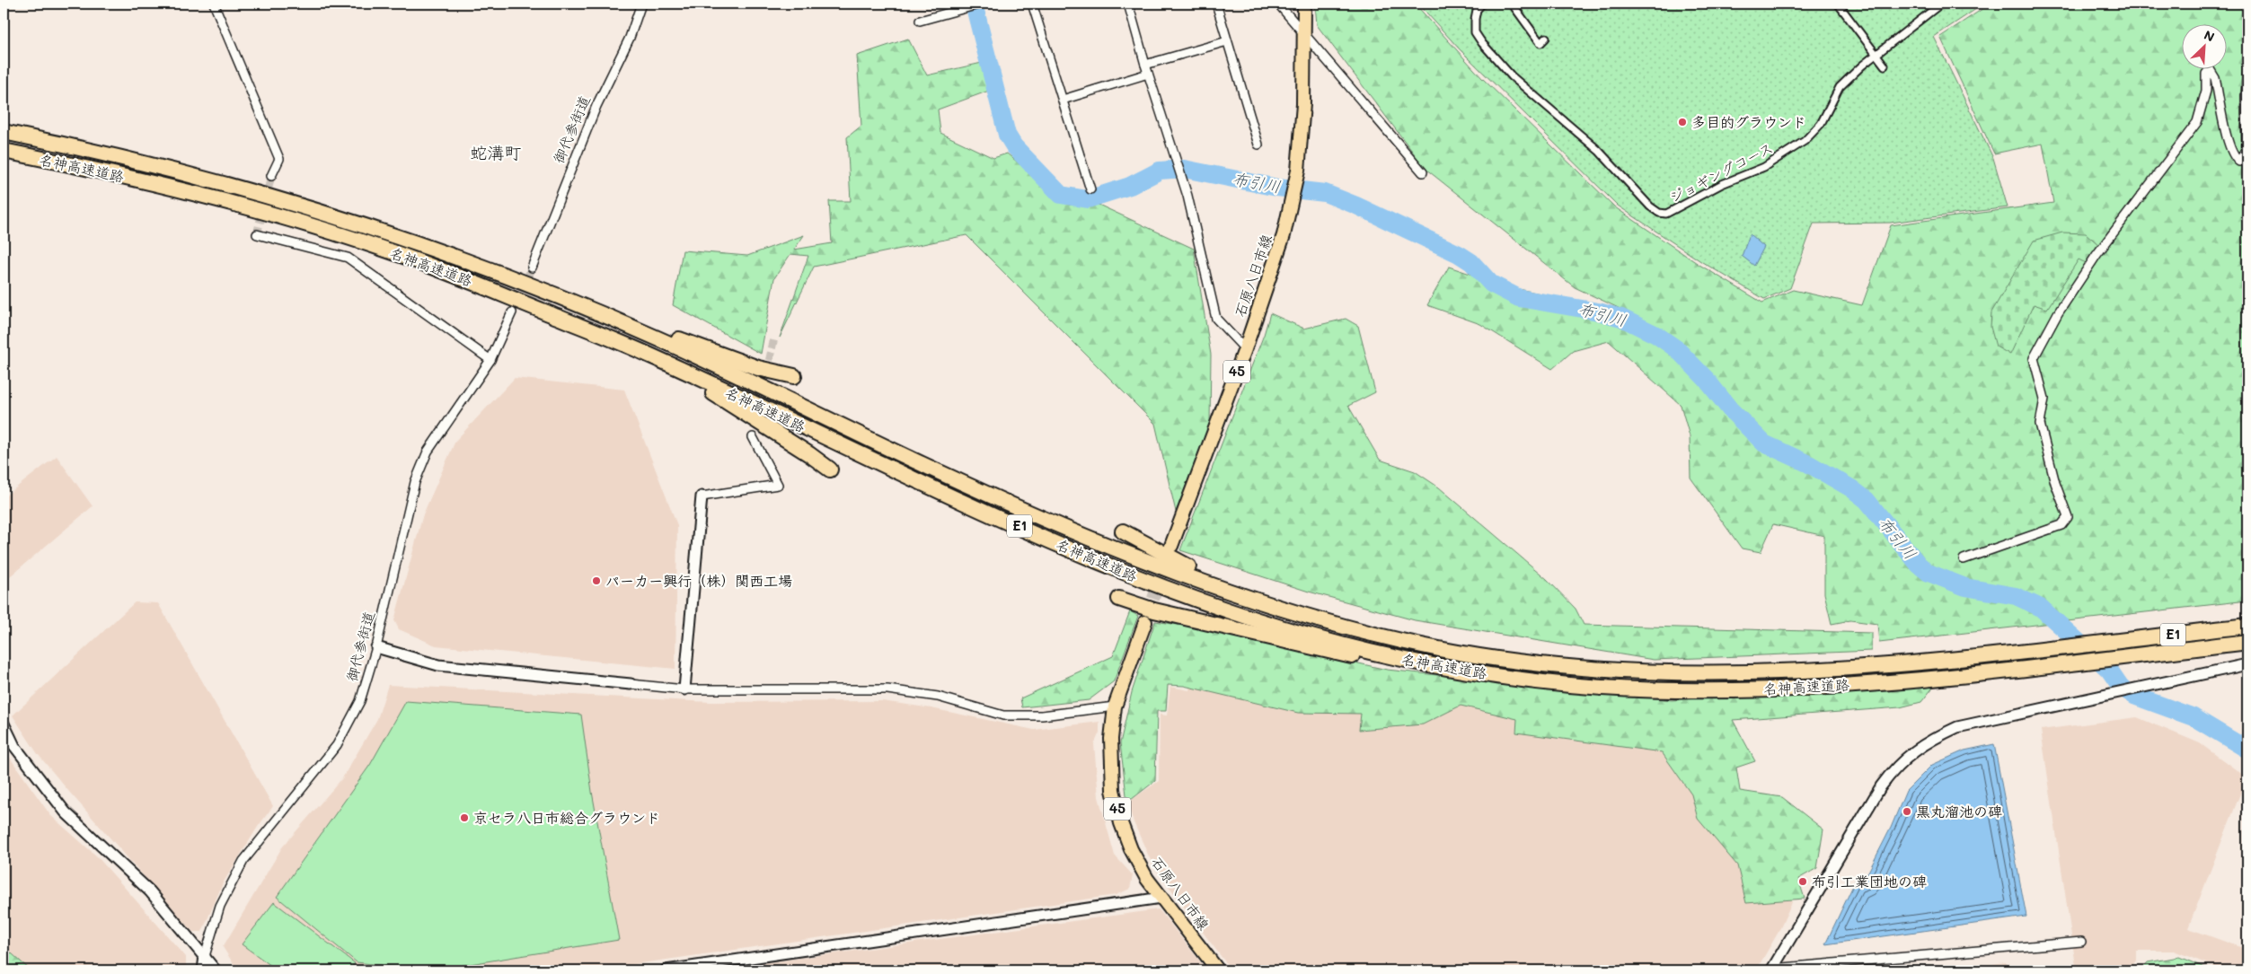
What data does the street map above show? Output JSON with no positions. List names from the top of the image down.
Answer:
{
  "streets": {
    "highway": ["名神高速道路", "E1"],
    "main road": ["石原八日市線", "45"],
    "street": ["御代参街道", "ジョギングコース"]
  },
  "districts": ["蛇溝町"],
  "water": ["布引川"],
  "places": [
    "多目的グラウンド",
    "パーカー興行（株）関西工場",
    "黒丸溜池の碑",
    "京セラ八日市総合グラウンド",
    "布引工業団地の碑"
  ],
  "north": "top right"
}
